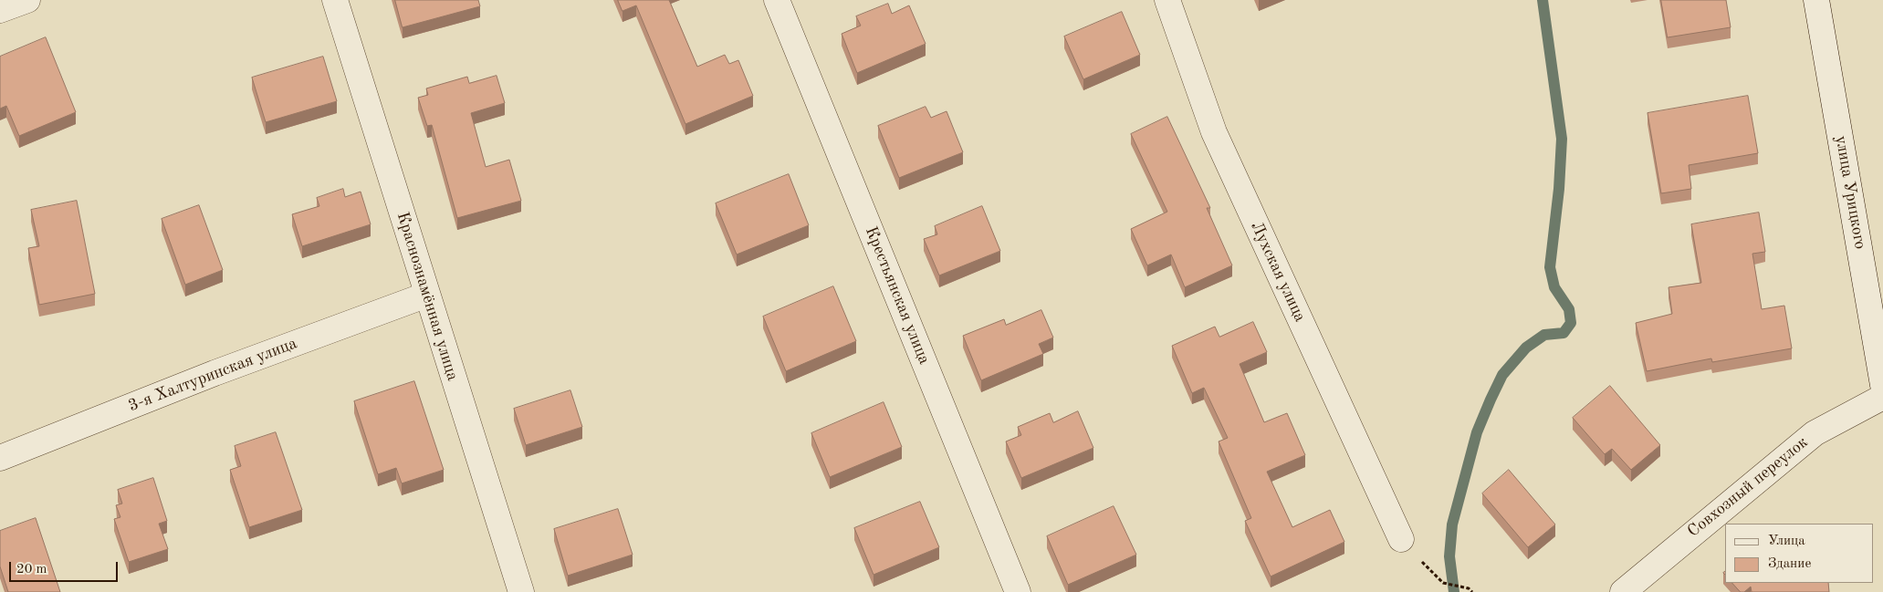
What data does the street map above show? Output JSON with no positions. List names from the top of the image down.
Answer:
{
  "streets": {
    "street": [
      "улица Урицкого",
      "Лухская улица",
      "Крестьянская улица",
      "Краснознамённая улица",
      "3-я Халтуринская улица",
      "Совхозный переулок"
    ]
  },
  "crossings": [
    ["Краснознамённая улица", "3-я Халтуринская улица"]
  ],
  "legend": ["Улица", "Здание"],
  "scale_bar": "20 m"
}
